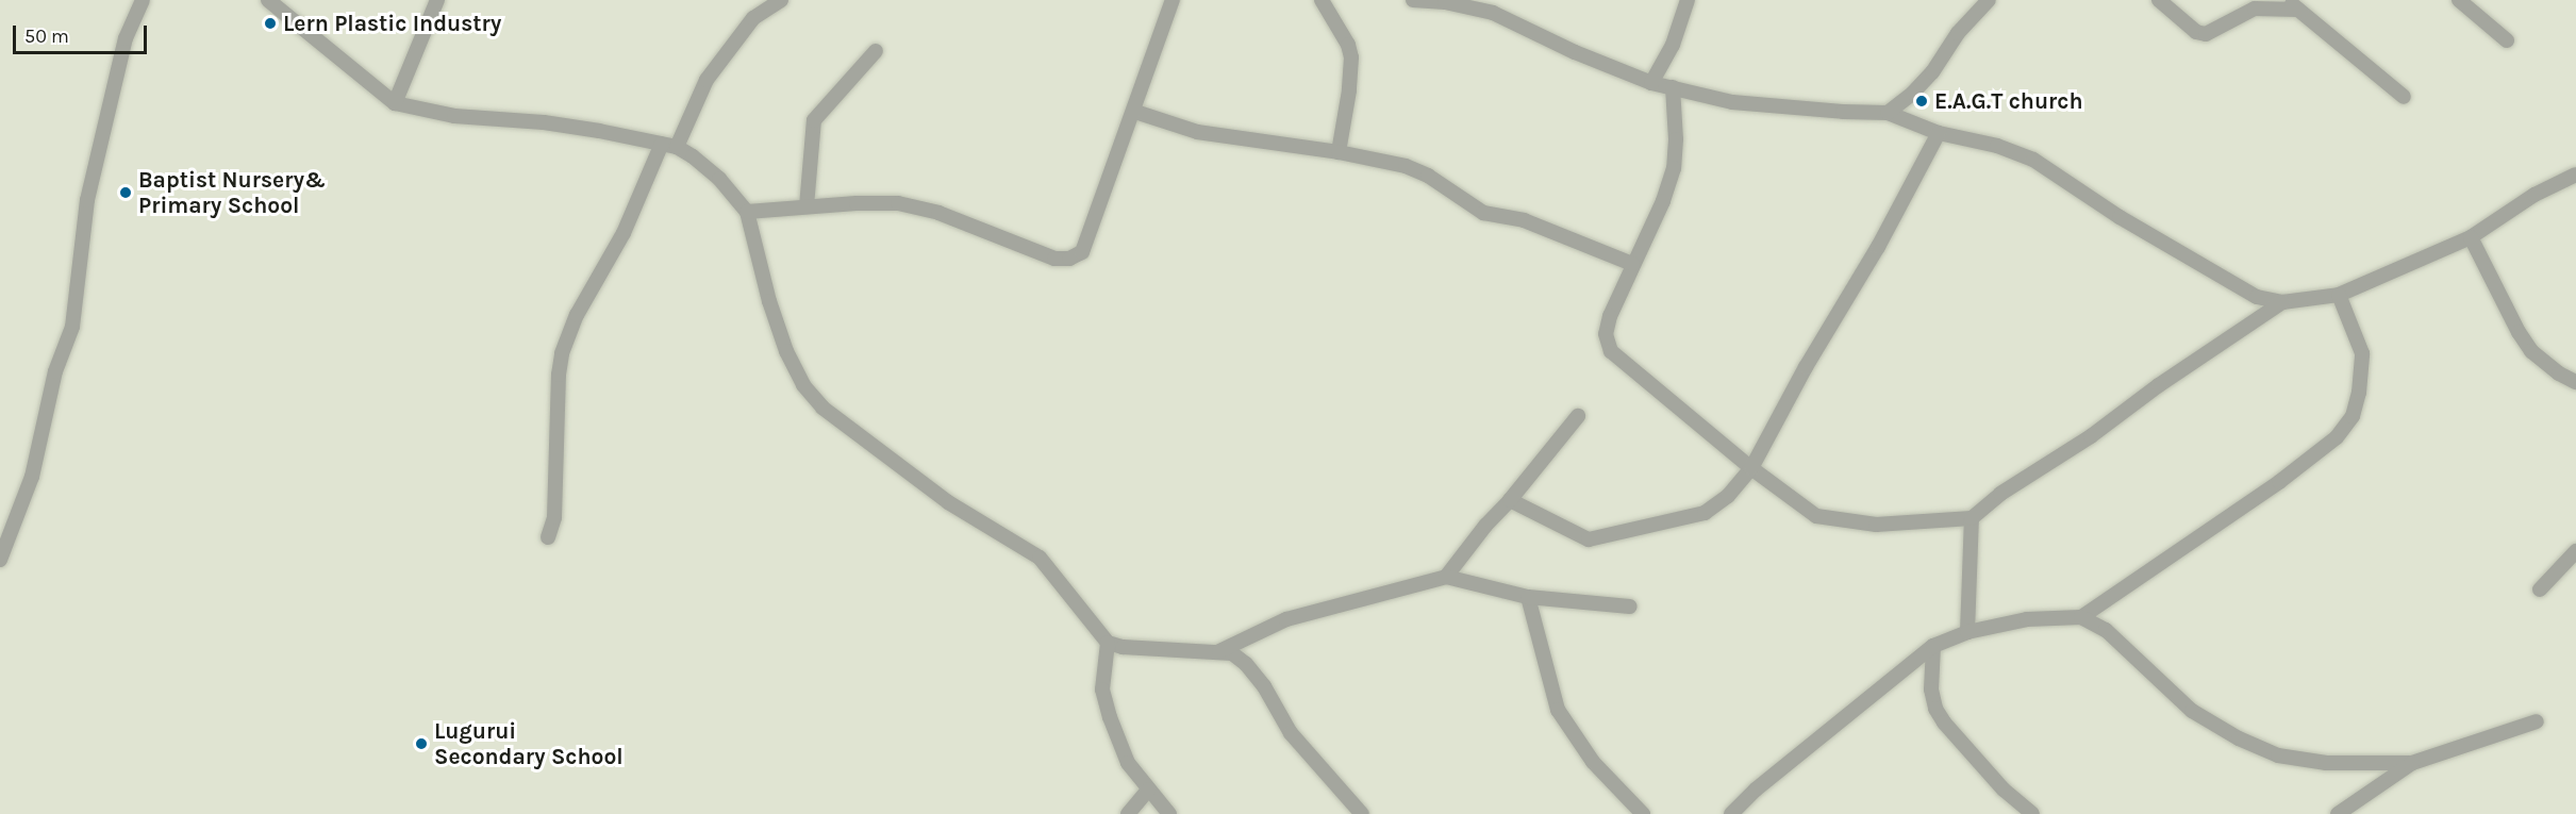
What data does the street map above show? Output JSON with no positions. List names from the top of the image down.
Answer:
{
  "places": [
    "Lern Plastic Industry",
    "E.A.G.T church",
    "Baptist Nursery& Primary School",
    "Lugurui Secondary School"
  ],
  "scale_bar": "50 m"
}
